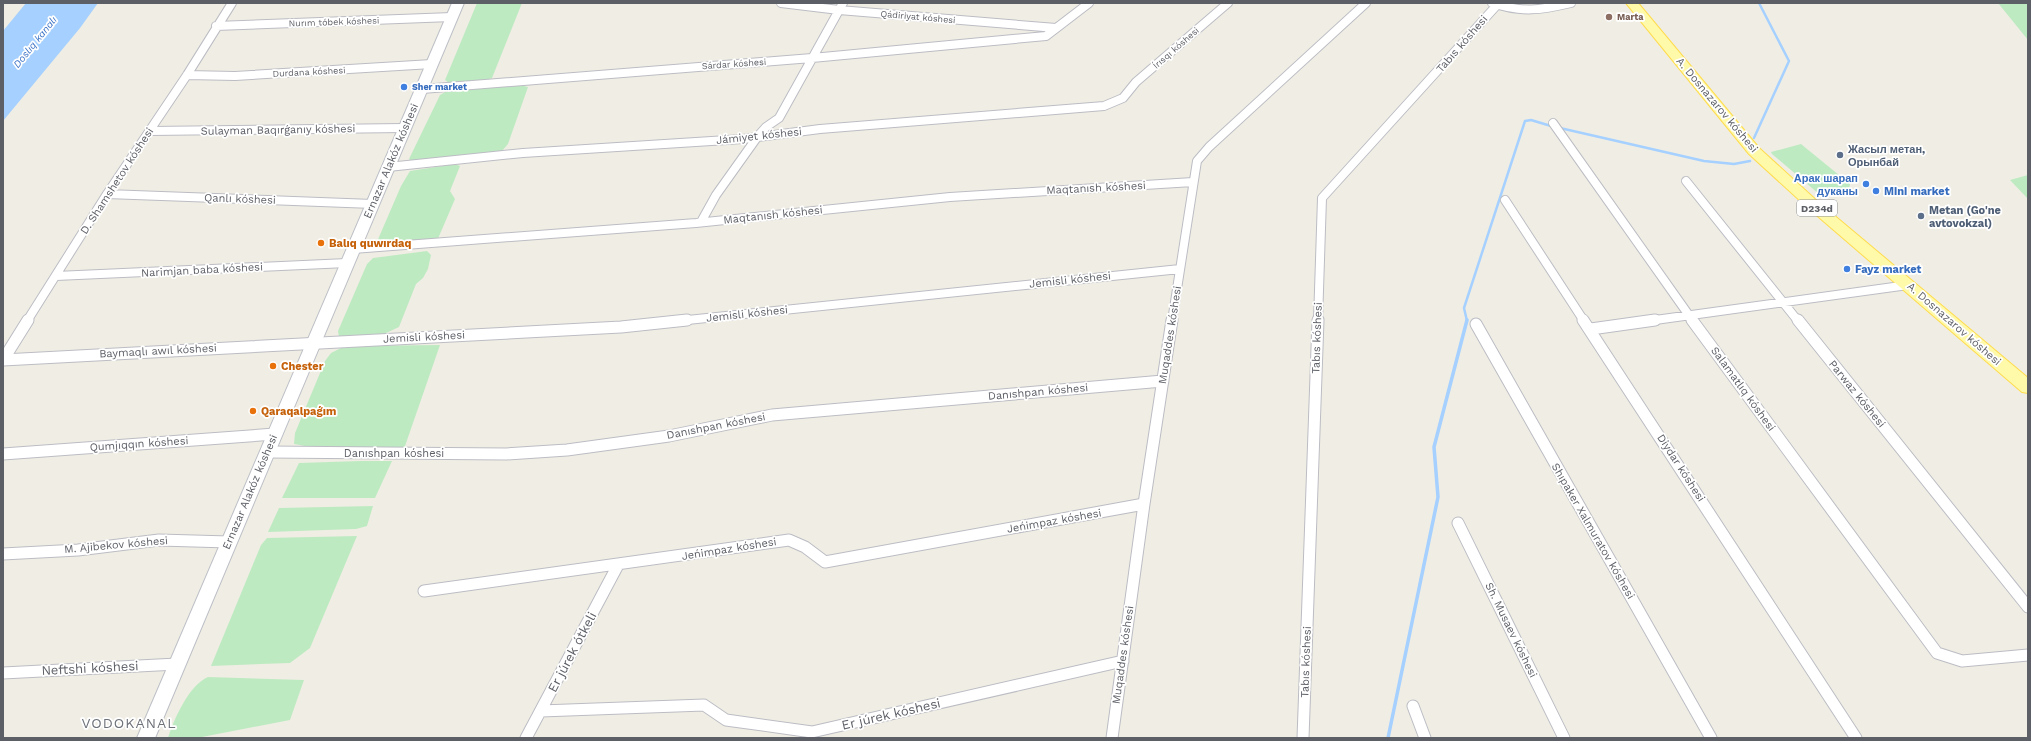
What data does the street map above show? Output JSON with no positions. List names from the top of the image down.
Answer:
{
  "streets": {
    "main road": ["A. Dosnazarov kóshesi", "Ernazar Alakóz kóshesi", "D234d"],
    "street": [
      "Qádiriyat kóshesi",
      "Nurım tóbek kóshesi",
      "Tabıs kóshesi",
      "Írısqı kóshesi",
      "Sárdar kóshesi",
      "Durdana kóshesi",
      "Sulayman Baqırǵanıy kóshesi",
      "Jámiyet kóshesi",
      "D. Shamshetov kóshesi",
      "Maqtanısh kóshesi",
      "Qanlı kóshesi",
      "Narimjan baba kóshesi",
      "Jemisli kóshesi",
      "Muqaddes kóshesi",
      "Baymaqlı awıl kóshesi",
      "Salamatlıq kóshesi",
      "Danıshpan kóshesi",
      "Parwaz kóshesi",
      "Qumjıqqın kóshesi",
      "Diydar kóshesi",
      "Jeńimpaz kóshesi",
      "Shıpaker Xalmuratov kóshesi",
      "M. Ajibekov kóshesi",
      "Sh. Musaev kóshesi",
      "Er júrek ótkeli",
      "Neftshi kóshesi",
      "Er júrek kóshesi"
    ]
  },
  "crossings": [
    ["Qádiriyat kóshesi", "Sárdar kóshesi"],
    ["Nurım tóbek kóshesi", "Ernazar Alakóz kóshesi"],
    ["Nurım tóbek kóshesi", "D. Shamshetov kóshesi"],
    ["Írısqı kóshesi", "Jámiyet kóshesi"],
    ["Sárdar kóshesi", "Ernazar Alakóz kóshesi"],
    ["Durdana kóshesi", "Ernazar Alakóz kóshesi"],
    ["Durdana kóshesi", "D. Shamshetov kóshesi"],
    ["Sulayman Baqırǵanıy kóshesi", "Ernazar Alakóz kóshesi"],
    ["Sulayman Baqırǵanıy kóshesi", "D. Shamshetov kóshesi"],
    ["Jámiyet kóshesi", "Ernazar Alakóz kóshesi"],
    ["Ernazar Alakóz kóshesi", "Maqtanısh kóshesi"],
    ["Ernazar Alakóz kóshesi", "Qanlı kóshesi"],
    ["Ernazar Alakóz kóshesi", "Narimjan baba kóshesi"],
    ["Ernazar Alakóz kóshesi", "Jemisli kóshesi"],
    ["Ernazar Alakóz kóshesi", "Baymaqlı awıl kóshesi"],
    ["Ernazar Alakóz kóshesi", "Danıshpan kóshesi"],
    ["Ernazar Alakóz kóshesi", "Qumjıqqın kóshesi"],
    ["Ernazar Alakóz kóshesi", "M. Ajibekov kóshesi"],
    ["Ernazar Alakóz kóshesi", "Neftshi kóshesi"],
    ["D. Shamshetov kóshesi", "Qanlı kóshesi"],
    ["D. Shamshetov kóshesi", "Narimjan baba kóshesi"],
    ["D. Shamshetov kóshesi", "Baymaqlı awıl kóshesi"],
    ["Maqtanısh kóshesi", "Muqaddes kóshesi"],
    ["Jemisli kóshesi", "Muqaddes kóshesi"],
    ["Jemisli kóshesi", "Baymaqlı awıl kóshesi"],
    ["Muqaddes kóshesi", "Danıshpan kóshesi"],
    ["Muqaddes kóshesi", "Jeńimpaz kóshesi"],
    ["Muqaddes kóshesi", "Er júrek kóshesi"],
    ["Jeńimpaz kóshesi", "Er júrek ótkeli"],
    ["Er júrek ótkeli", "Er júrek kóshesi"]
  ],
  "districts": ["VODOKANAL"],
  "water": ["Doslıq kanalı"],
  "places": [
    "Marta",
    "Sher market",
    "Жасыл метан, Орынбай",
    "Арак шарап дуканы",
    "Mini market",
    "Metan (Go'ne avtovokzal)",
    "Balıq quwırdaq",
    "Fayz market",
    "Chester",
    "Qaraqalpaǵım"
  ]
}
